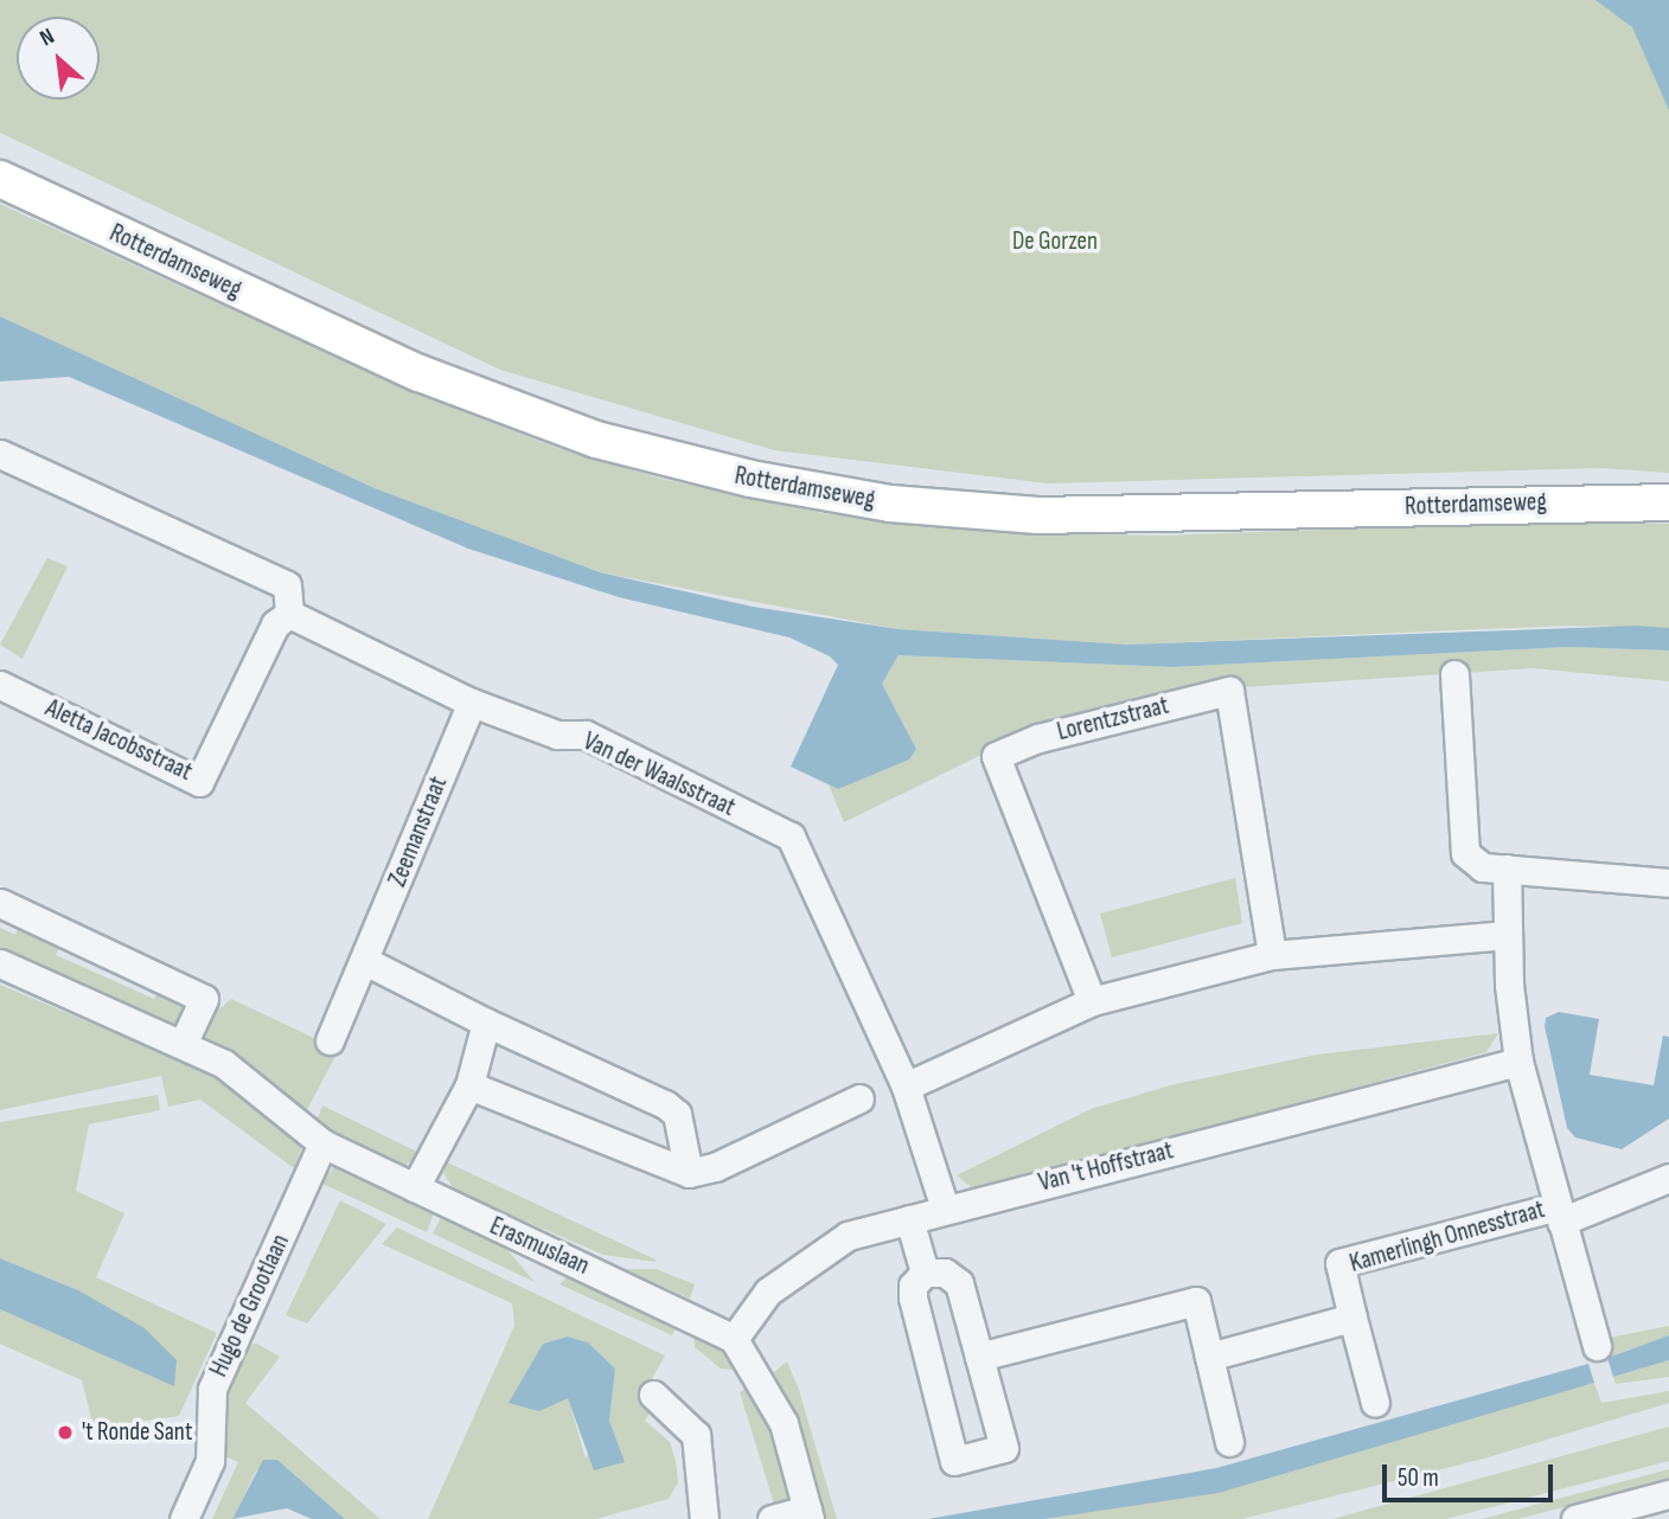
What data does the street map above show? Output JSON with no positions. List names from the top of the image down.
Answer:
{
  "streets": {
    "main road": ["Rotterdamseweg"],
    "street": [
      "Lorentzstraat",
      "Aletta Jacobsstraat",
      "Van der Waalsstraat",
      "Zeemanstraat",
      "Van 't Hoffstraat",
      "Kamerlingh Onnesstraat",
      "Erasmuslaan",
      "Hugo de Grootlaan"
    ]
  },
  "crossings": [
    ["Aletta Jacobsstraat", "Van der Waalsstraat"],
    ["Van der Waalsstraat", "Zeemanstraat"],
    ["Van der Waalsstraat", "Van 't Hoffstraat"],
    ["Van 't Hoffstraat", "Erasmuslaan"],
    ["Erasmuslaan", "Hugo de Grootlaan"]
  ],
  "parks": ["De Gorzen"],
  "places": ["'t Ronde Sant"],
  "scale_bar": "50 m",
  "north": "top left"
}
